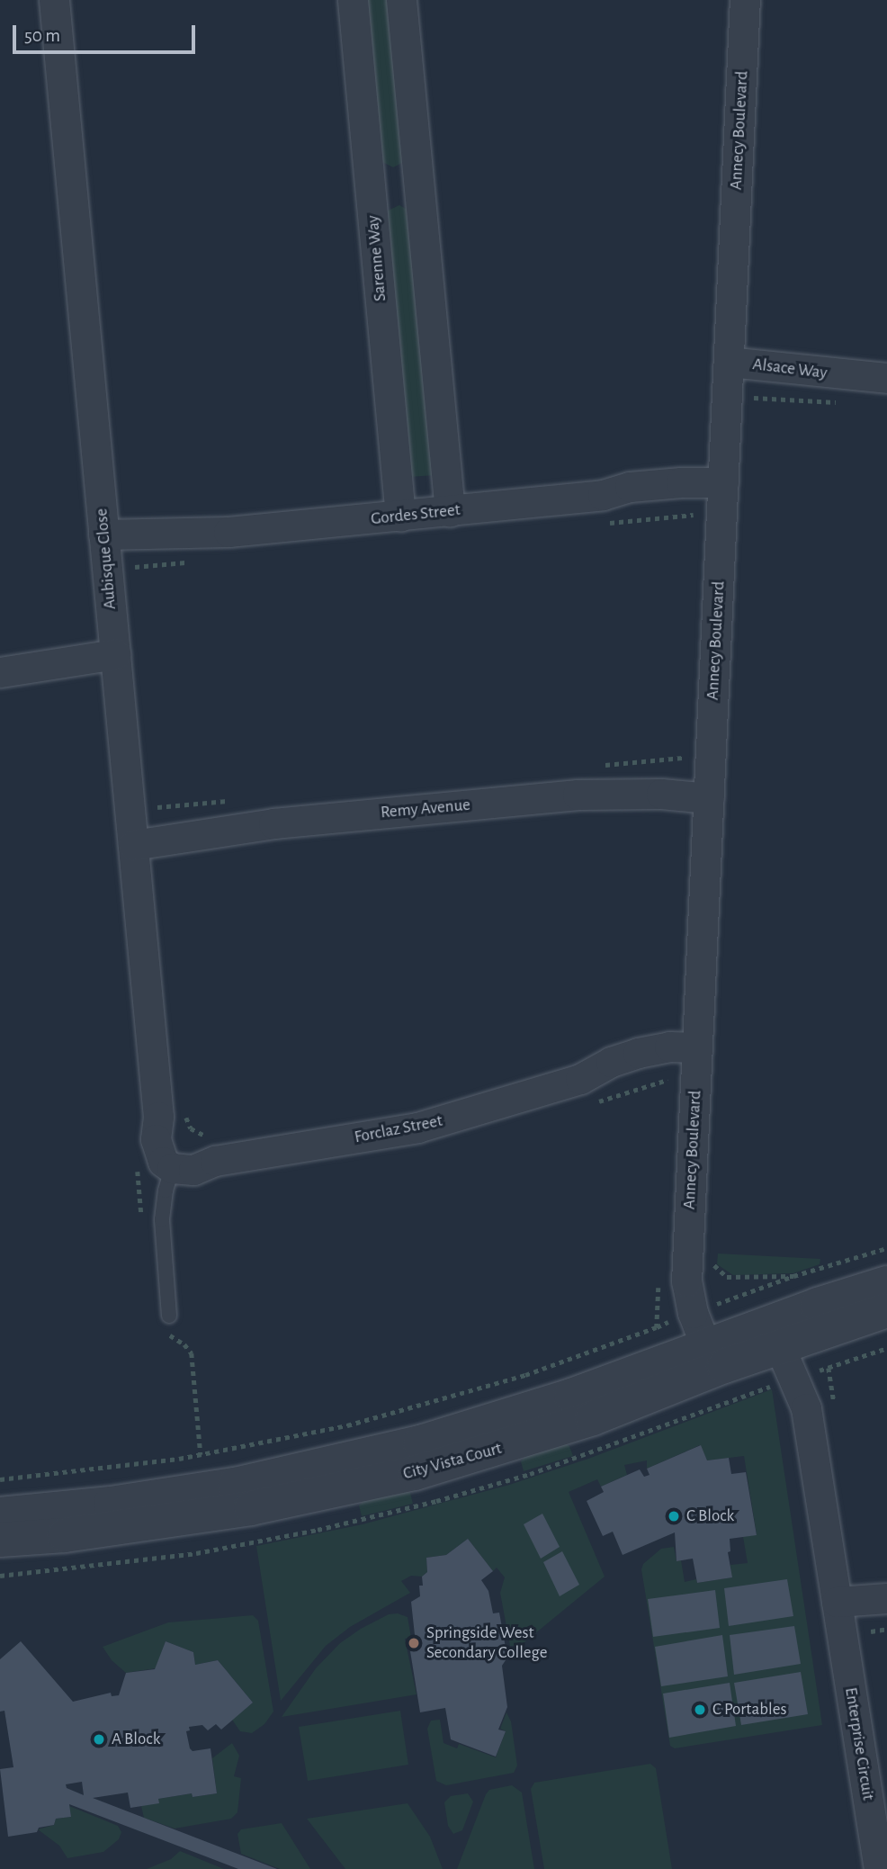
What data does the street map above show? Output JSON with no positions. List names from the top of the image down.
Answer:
{
  "streets": {
    "street": [
      "Annecy Boulevard",
      "Sarenne Way",
      "Alsace Way",
      "Gordes Street",
      "Aubisque Close",
      "Remy Avenue",
      "Forclaz Street",
      "City Vista Court",
      "Enterprise Circuit"
    ]
  },
  "crossings": [
    ["Annecy Boulevard", "Alsace Way"],
    ["Annecy Boulevard", "Gordes Street"],
    ["Annecy Boulevard", "Remy Avenue"],
    ["Annecy Boulevard", "Forclaz Street"],
    ["Annecy Boulevard", "City Vista Court"],
    ["Sarenne Way", "Gordes Street"],
    ["Gordes Street", "Aubisque Close"],
    ["Aubisque Close", "Remy Avenue"],
    ["Aubisque Close", "Forclaz Street"],
    ["City Vista Court", "Enterprise Circuit"]
  ],
  "places": [
    "C Block",
    "Springside West Secondary College",
    "C Portables",
    "A Block"
  ],
  "scale_bar": "50 m"
}
